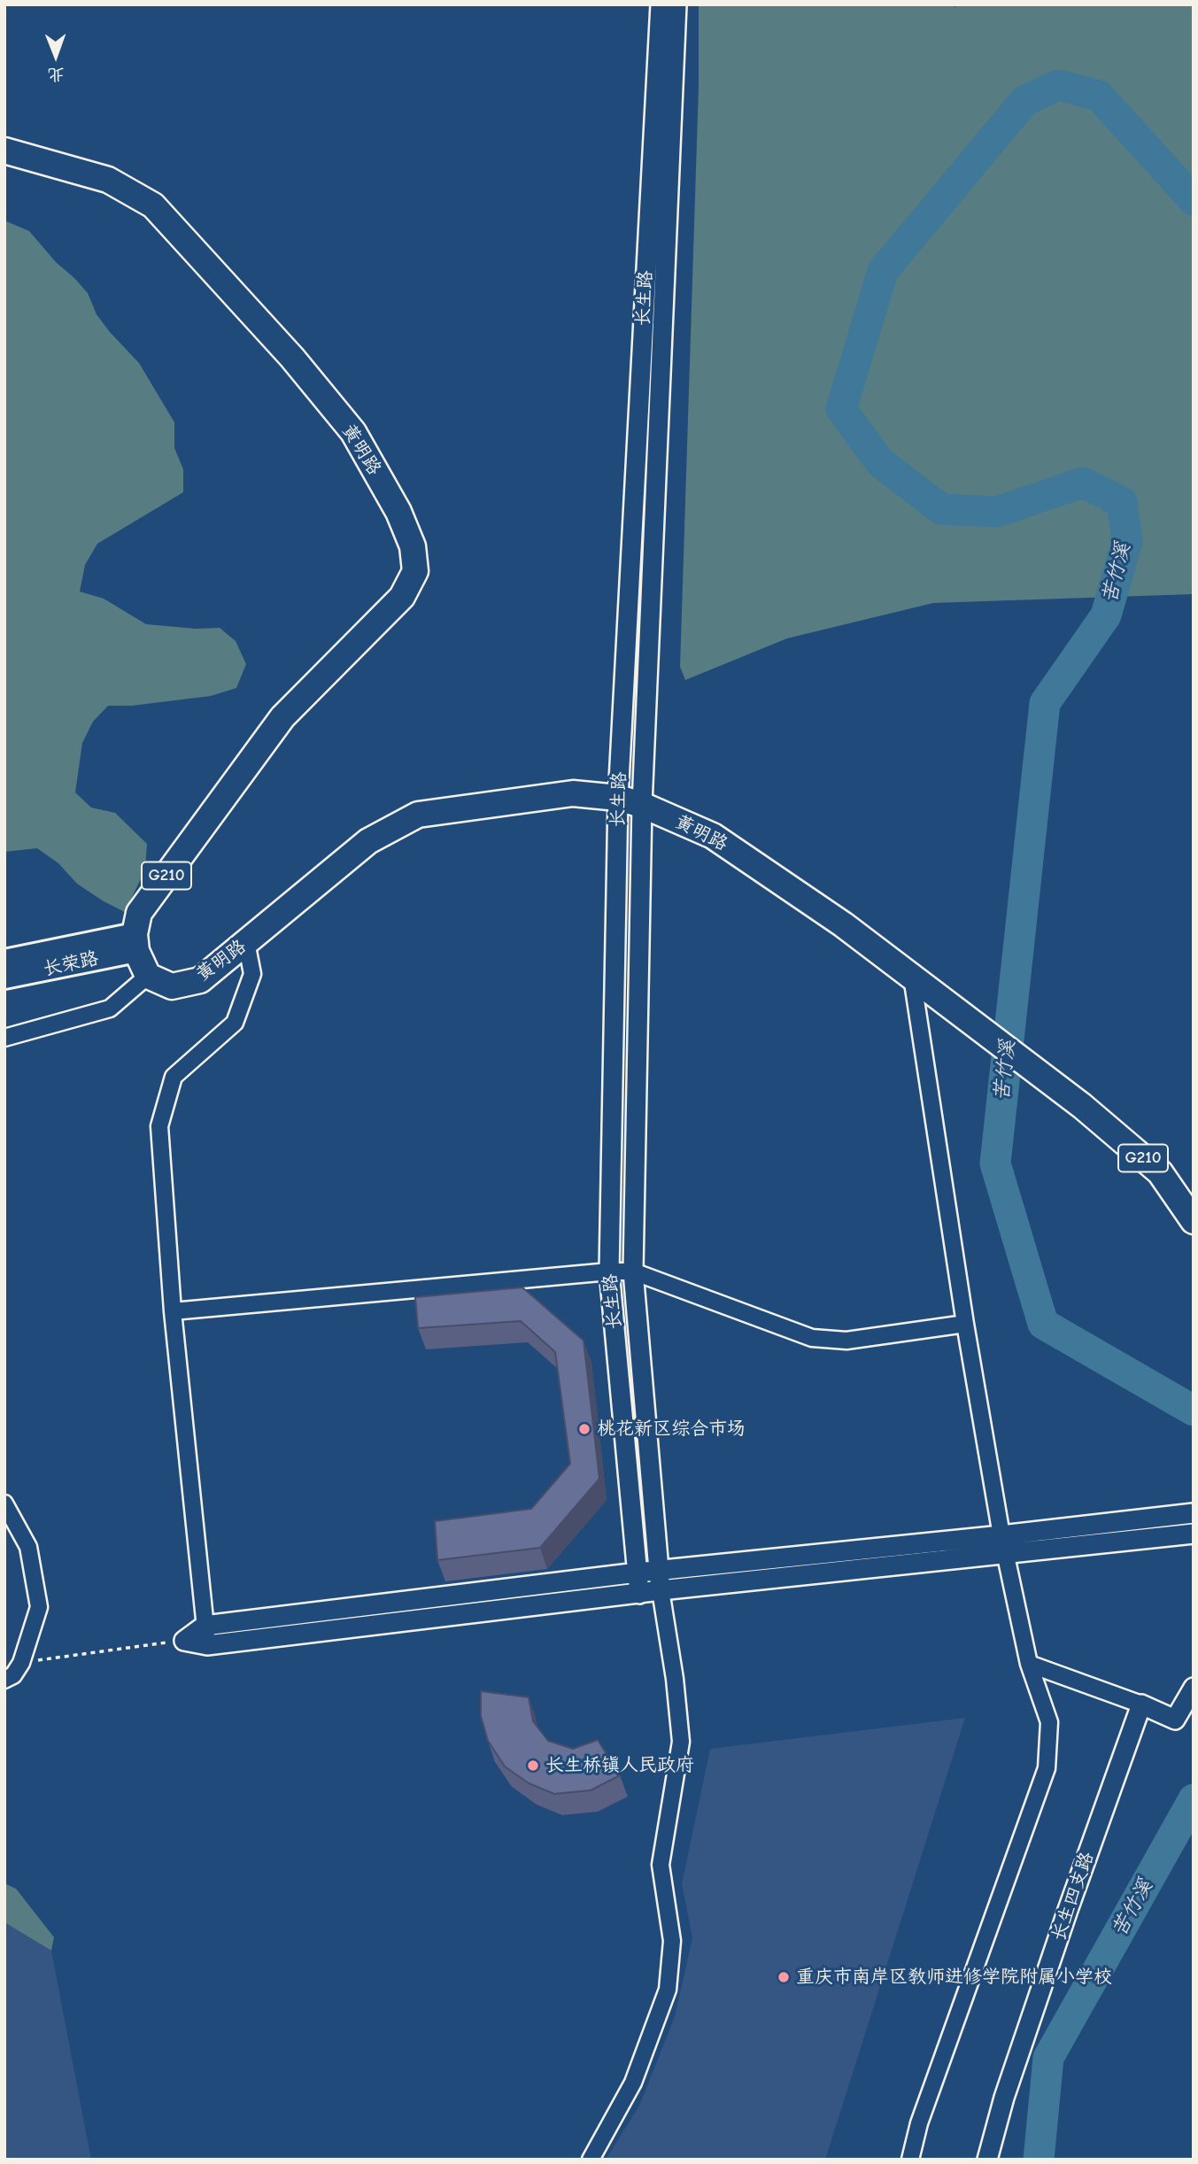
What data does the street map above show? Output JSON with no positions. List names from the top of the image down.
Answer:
{
  "streets": {
    "highway": ["黄明路", "G210"],
    "main road": ["长荣路"],
    "street": ["长生路", "长生四支路"]
  },
  "crossings": [
    ["长生路", "黄明路"],
    ["黄明路", "长荣路"]
  ],
  "water": ["苦竹溪"],
  "places": ["桃花新区综合市场", "长生桥镇人民政府", "重庆市南岸区教师进修学院附属小学校"],
  "north": "bottom"
}
